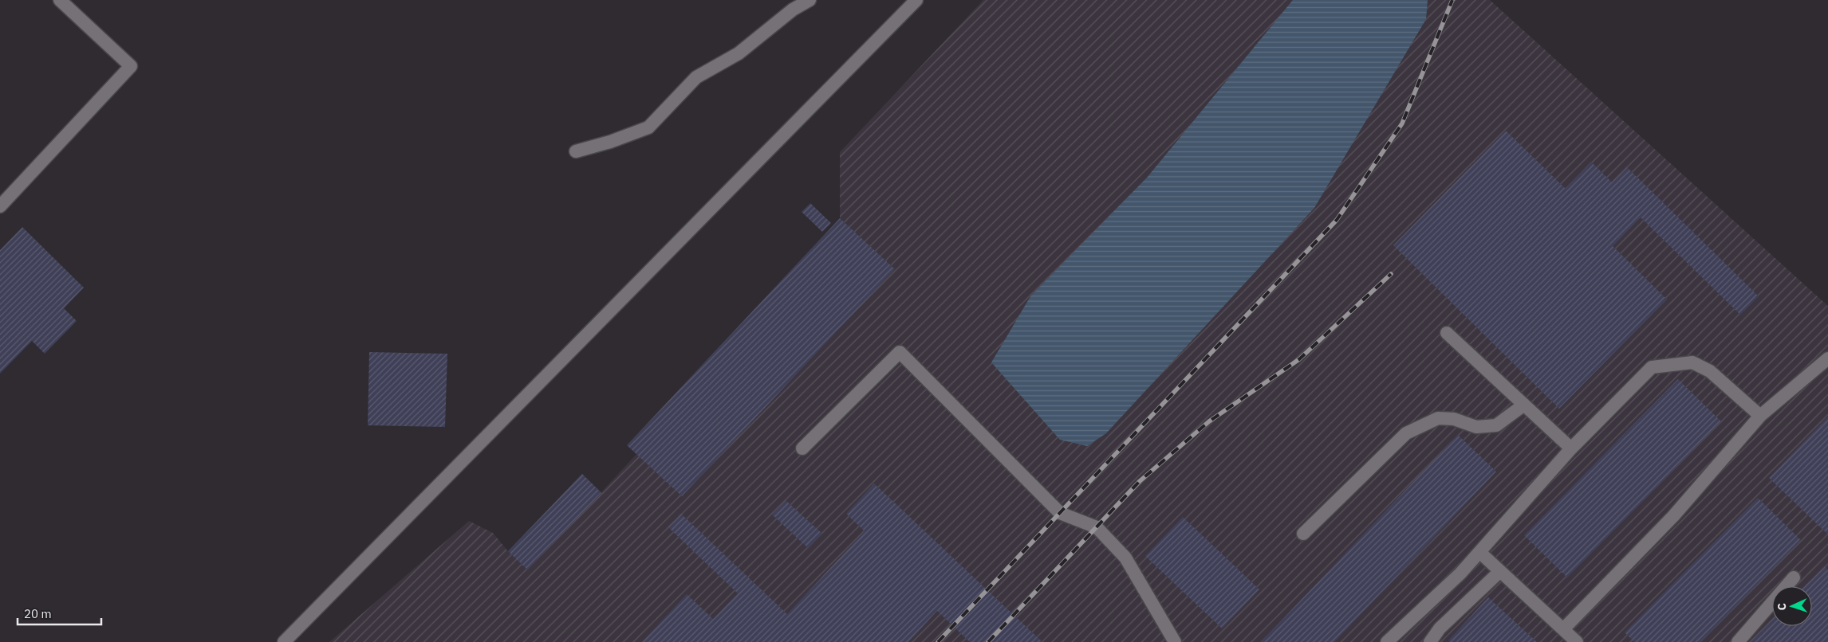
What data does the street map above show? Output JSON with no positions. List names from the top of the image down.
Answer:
{
  "scale_bar": "20 m",
  "north": "left"
}
